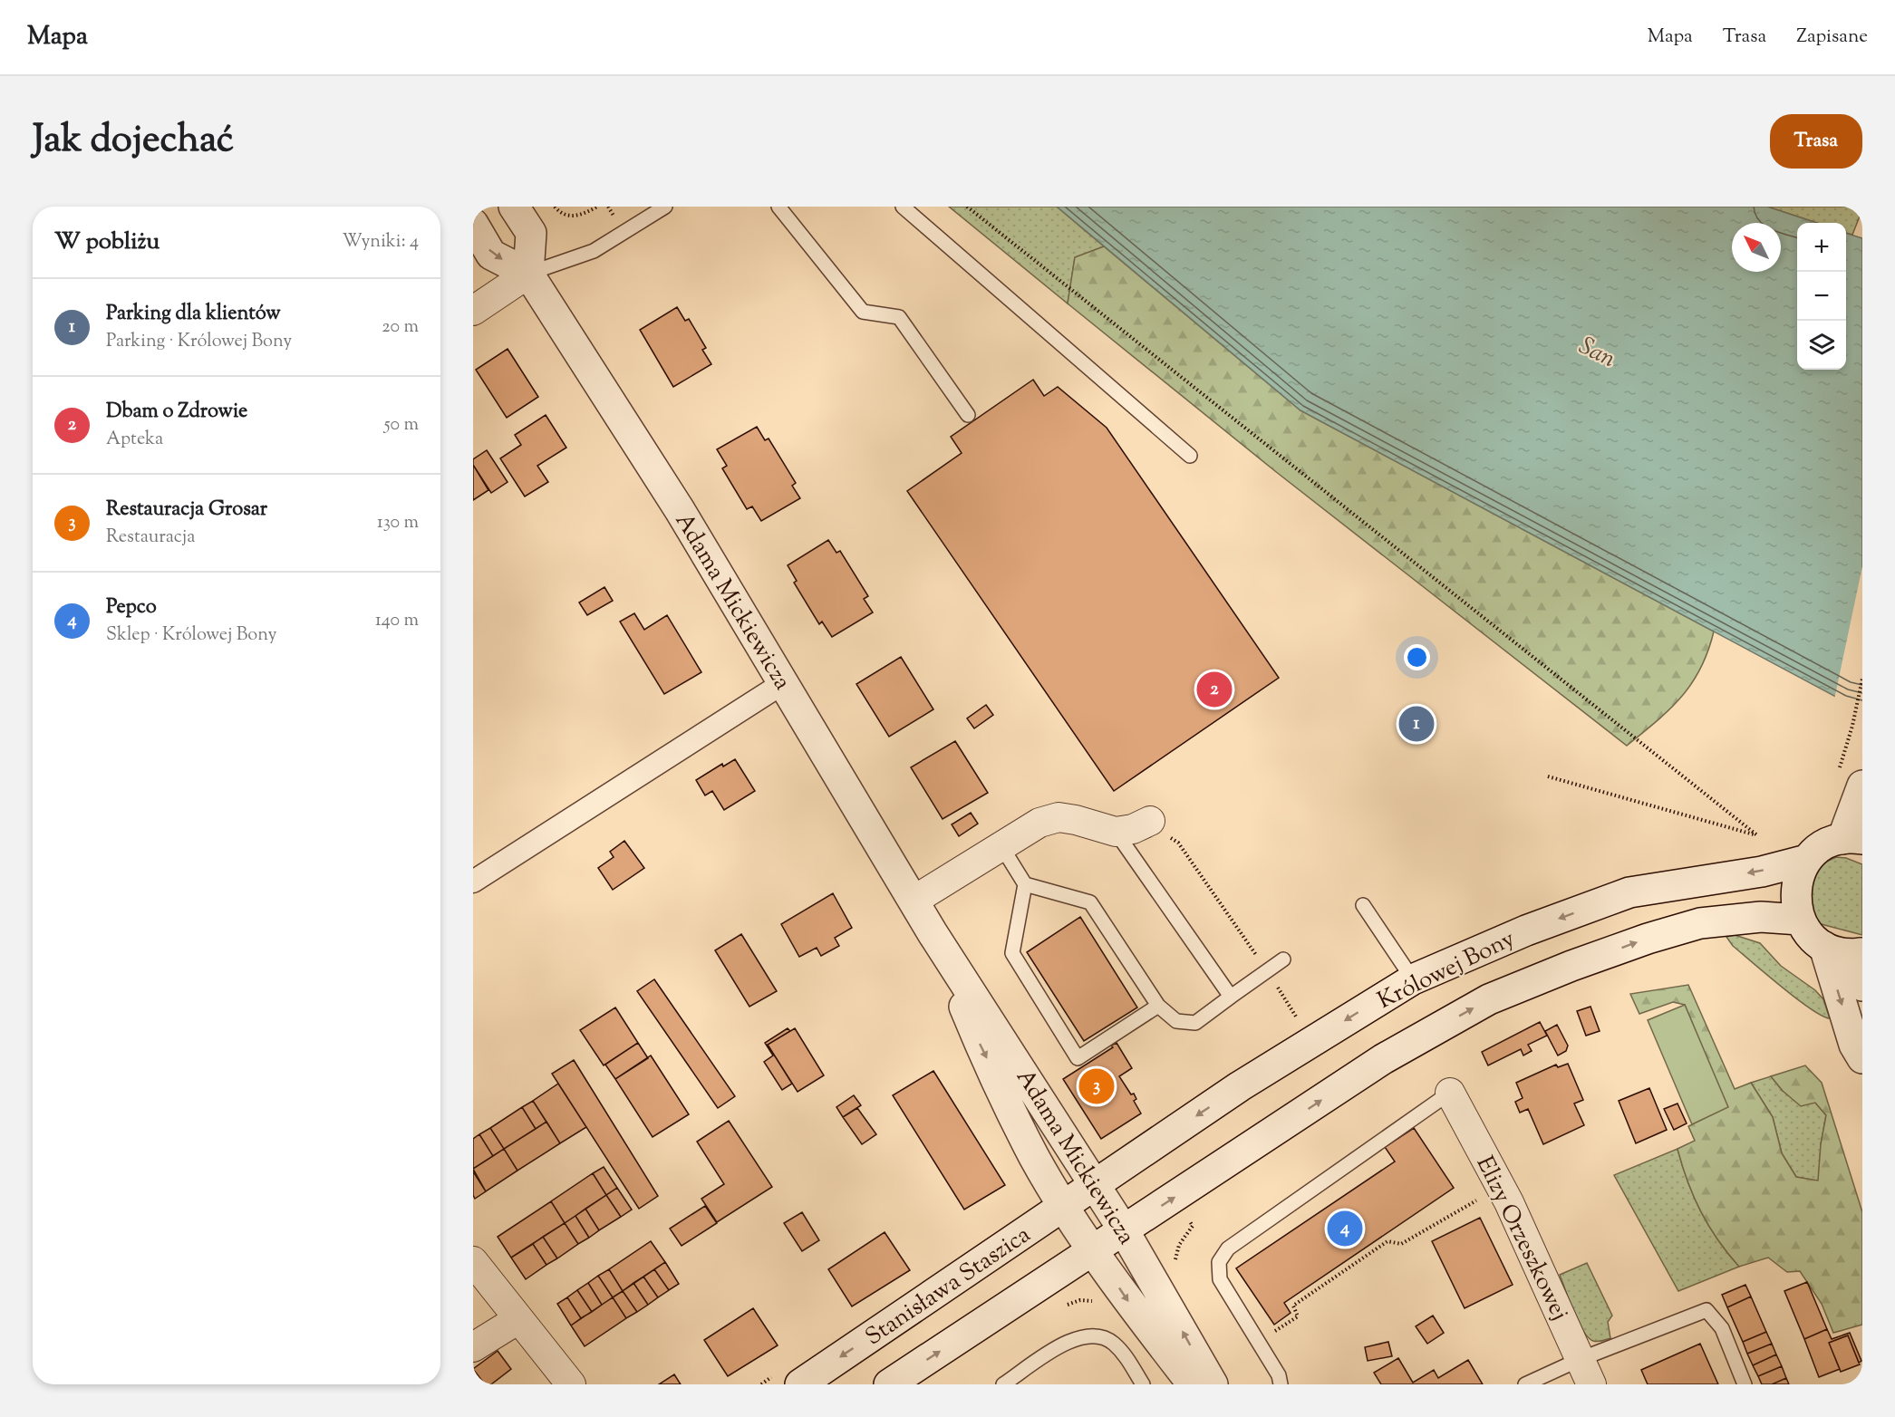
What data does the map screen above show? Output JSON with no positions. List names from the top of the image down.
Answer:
{
  "streets": {
    "main road": ["Adama Mickiewicza", "Królowej Bony", "Stanisława Staszica"],
    "street": ["Elizy Orzeszkowej"]
  },
  "crossings": [
    ["Adama Mickiewicza", "Królowej Bony"],
    ["Adama Mickiewicza", "Stanisława Staszica"],
    ["Królowej Bony", "Stanisława Staszica"]
  ],
  "water": ["San"],
  "north": "top left",
  "page": {
    "header": "Mapa",
    "nav": ["Mapa", "Trasa", "Zapisane"],
    "title": "Jak dojechać",
    "buttons": "Trasa",
    "heading": ["W pobliżu", "Wyniki: 4"],
    "map_buttons": ["+", "−"],
    "list": [
      {
        "mark": "1",
        "name": "Parking dla klientów",
        "note": "Parking · Królowej Bony",
        "value": "20 m"
      },
      {
        "mark": "2",
        "name": "Dbam o Zdrowie",
        "note": "Apteka",
        "value": "50 m"
      },
      {
        "mark": "3",
        "name": "Restauracja Grosar",
        "note": "Restauracja",
        "value": "130 m"
      },
      {
        "mark": "4",
        "name": "Pepco",
        "note": "Sklep · Królowej Bony",
        "value": "140 m"
      }
    ],
    "pins": [
      "2",
      "1",
      "3",
      "4"
    ]
  }
}
